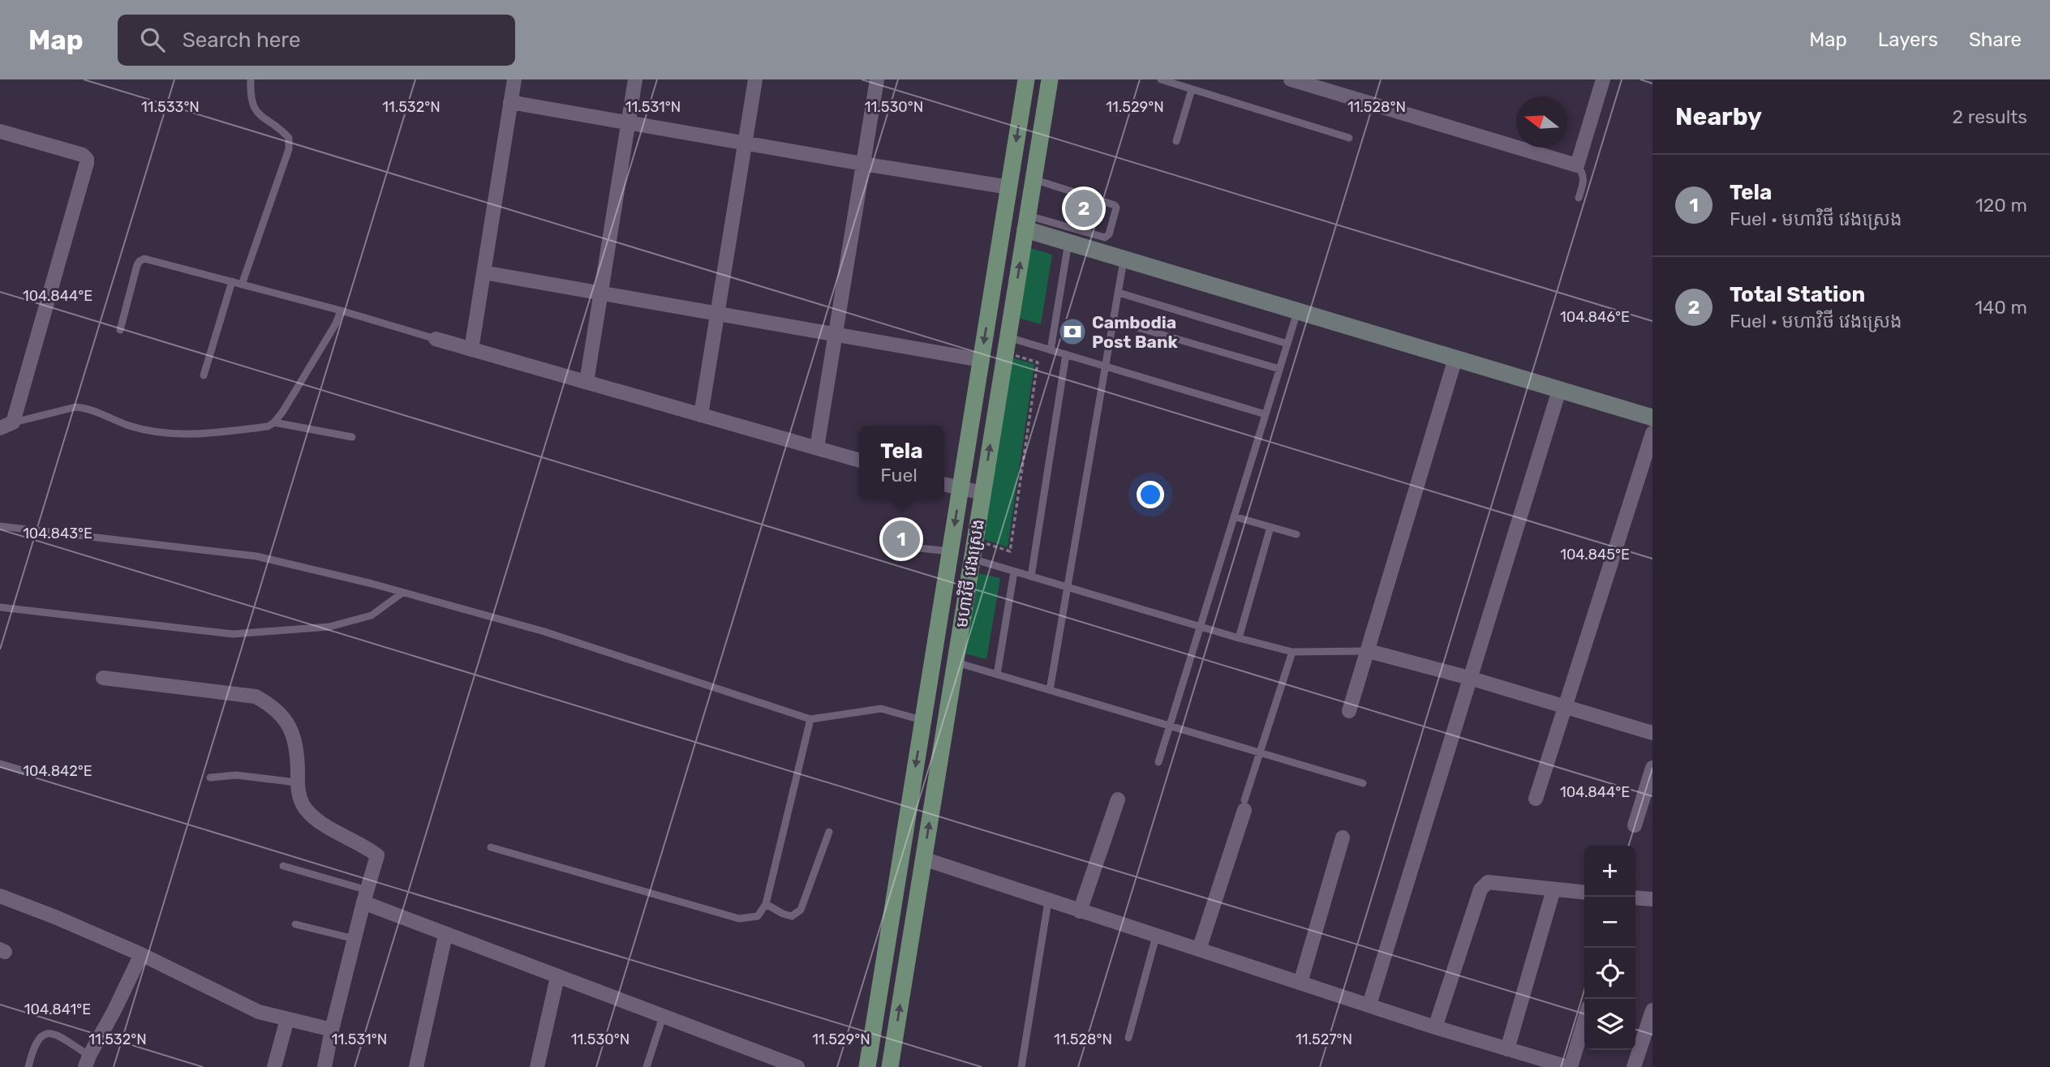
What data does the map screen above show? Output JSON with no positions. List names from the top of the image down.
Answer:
{
  "streets": {
    "main road": ["មហាវិថី វេងស្រេង"]
  },
  "places": {
    "bank": ["Cambodia Post Bank"]
  },
  "north": "left",
  "page": {
    "header": "Map",
    "search": "Search here",
    "nav": ["Map", "Layers", "Share"],
    "heading": ["Nearby", "2 results"],
    "list": [
      {
        "mark": "1",
        "name": "Tela",
        "note": "Fuel · មហាវិថី វេងស្រេង",
        "value": "120 m"
      },
      {
        "mark": "2",
        "name": "Total Station",
        "note": "Fuel · មហាវិថី វេងស្រេង",
        "value": "140 m"
      }
    ],
    "pins": ["2", "1"],
    "popup": ["Tela", "Fuel"],
    "map_buttons": ["+", "−"]
  },
  "coordinates": [
    "11.533°N",
    "11.532°N",
    "11.531°N",
    "11.530°N",
    "11.529°N",
    "11.528°N",
    "104.844°E",
    "104.846°E",
    "104.843°E",
    "104.845°E",
    "104.842°E",
    "104.841°E",
    "11.527°N"
  ]
}
